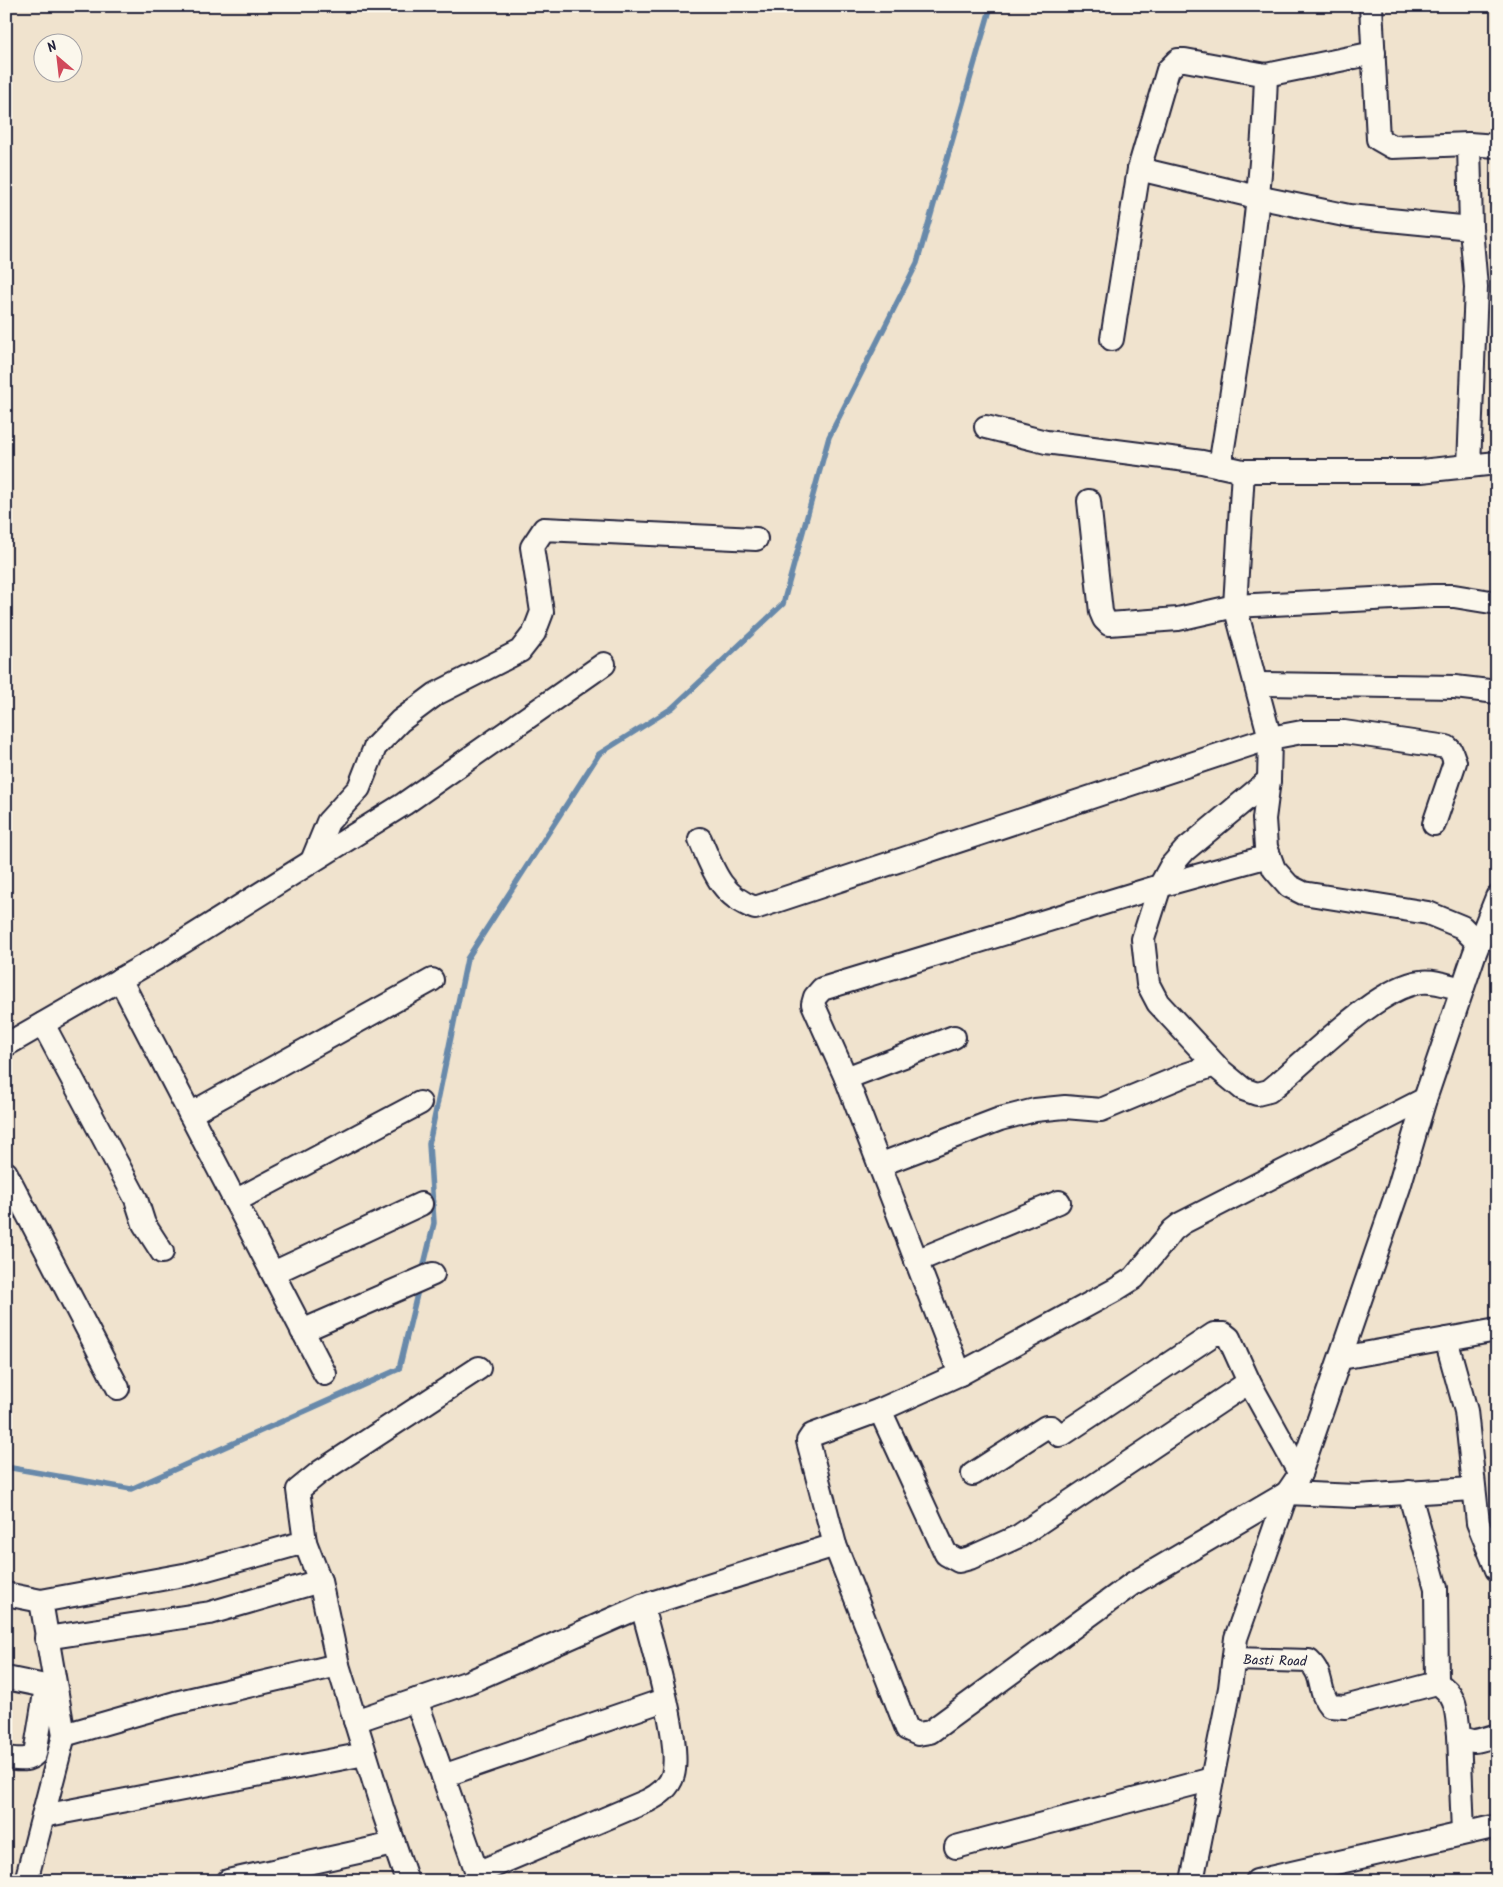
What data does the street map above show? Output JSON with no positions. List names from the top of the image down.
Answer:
{
  "streets": {
    "street": ["Basti Road"]
  },
  "north": "top left"
}
